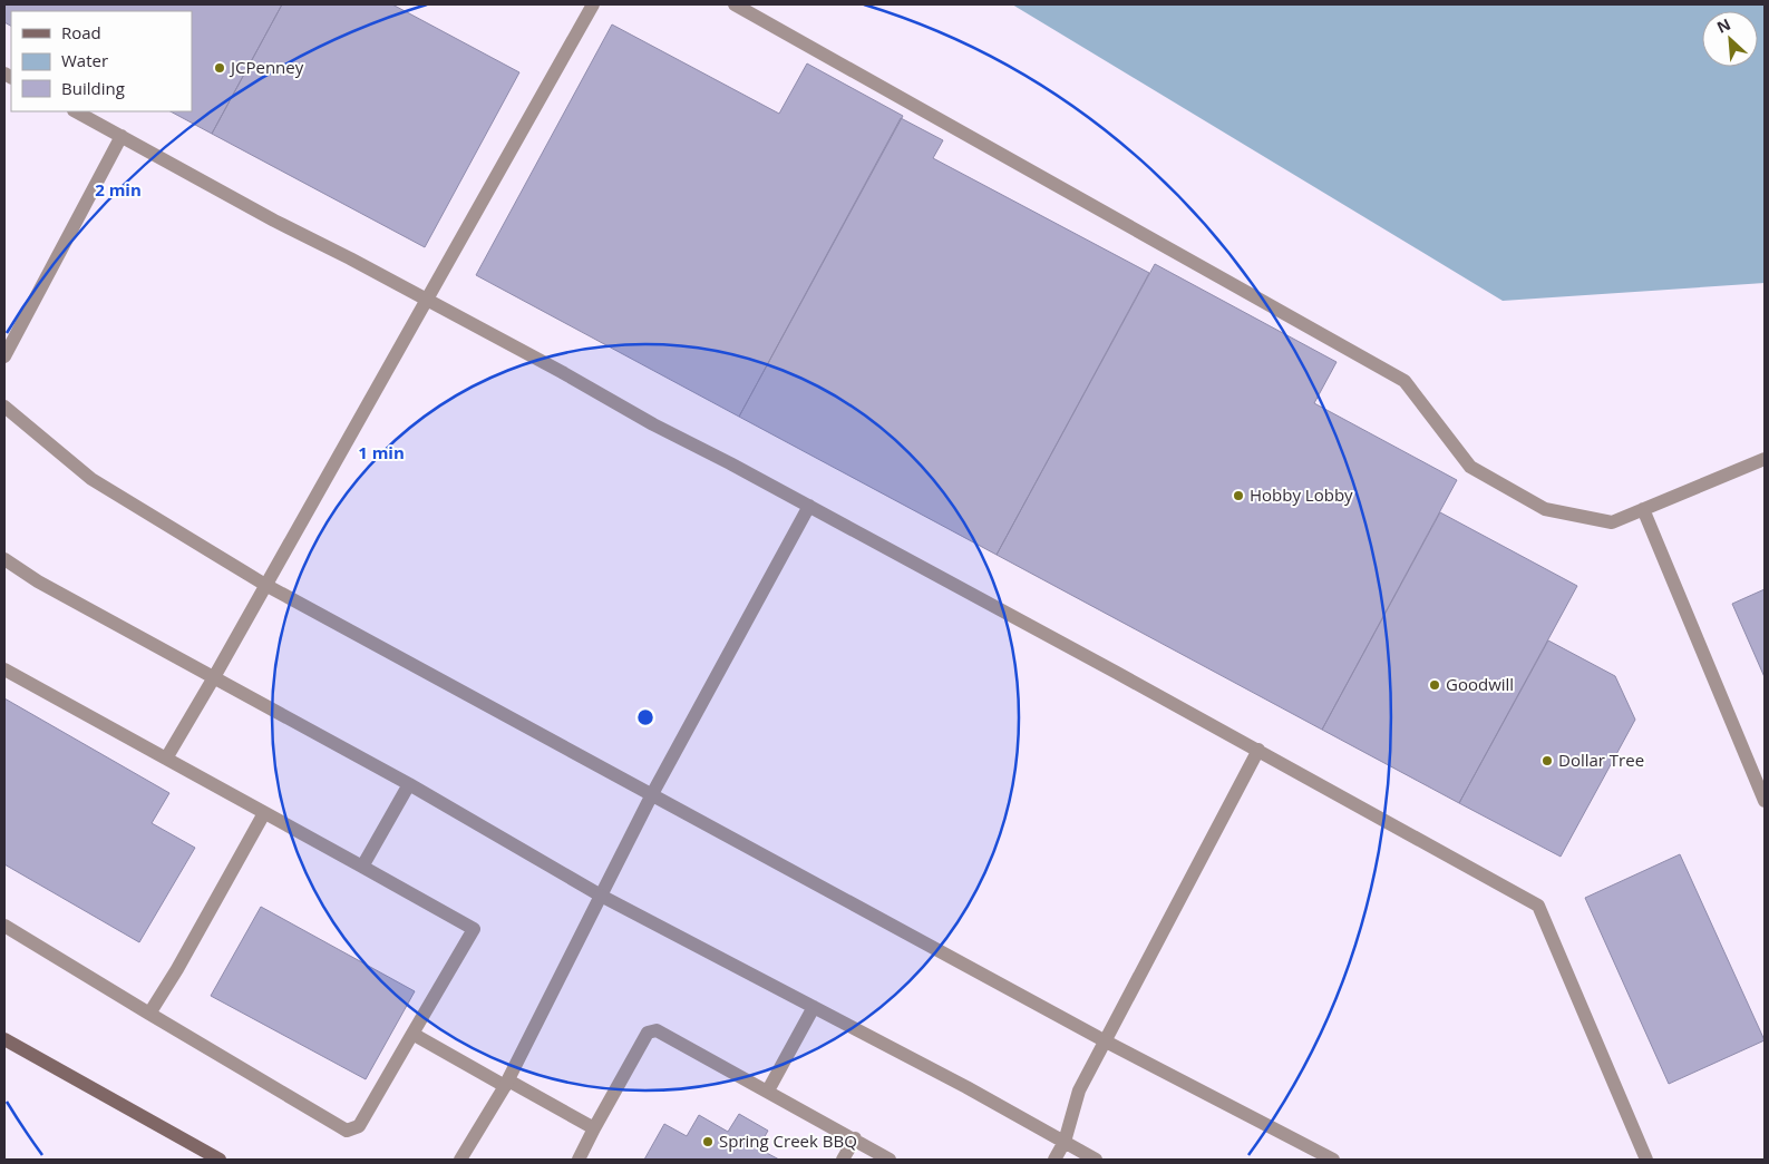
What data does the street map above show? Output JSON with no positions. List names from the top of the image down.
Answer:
{
  "places": [
    "JCPenney",
    "Hobby Lobby",
    "Goodwill",
    "Dollar Tree",
    "Spring Creek BBQ"
  ],
  "legend": ["Road", "Water", "Building"],
  "north": "top left",
  "rings": ["2 min", "1 min"]
}
